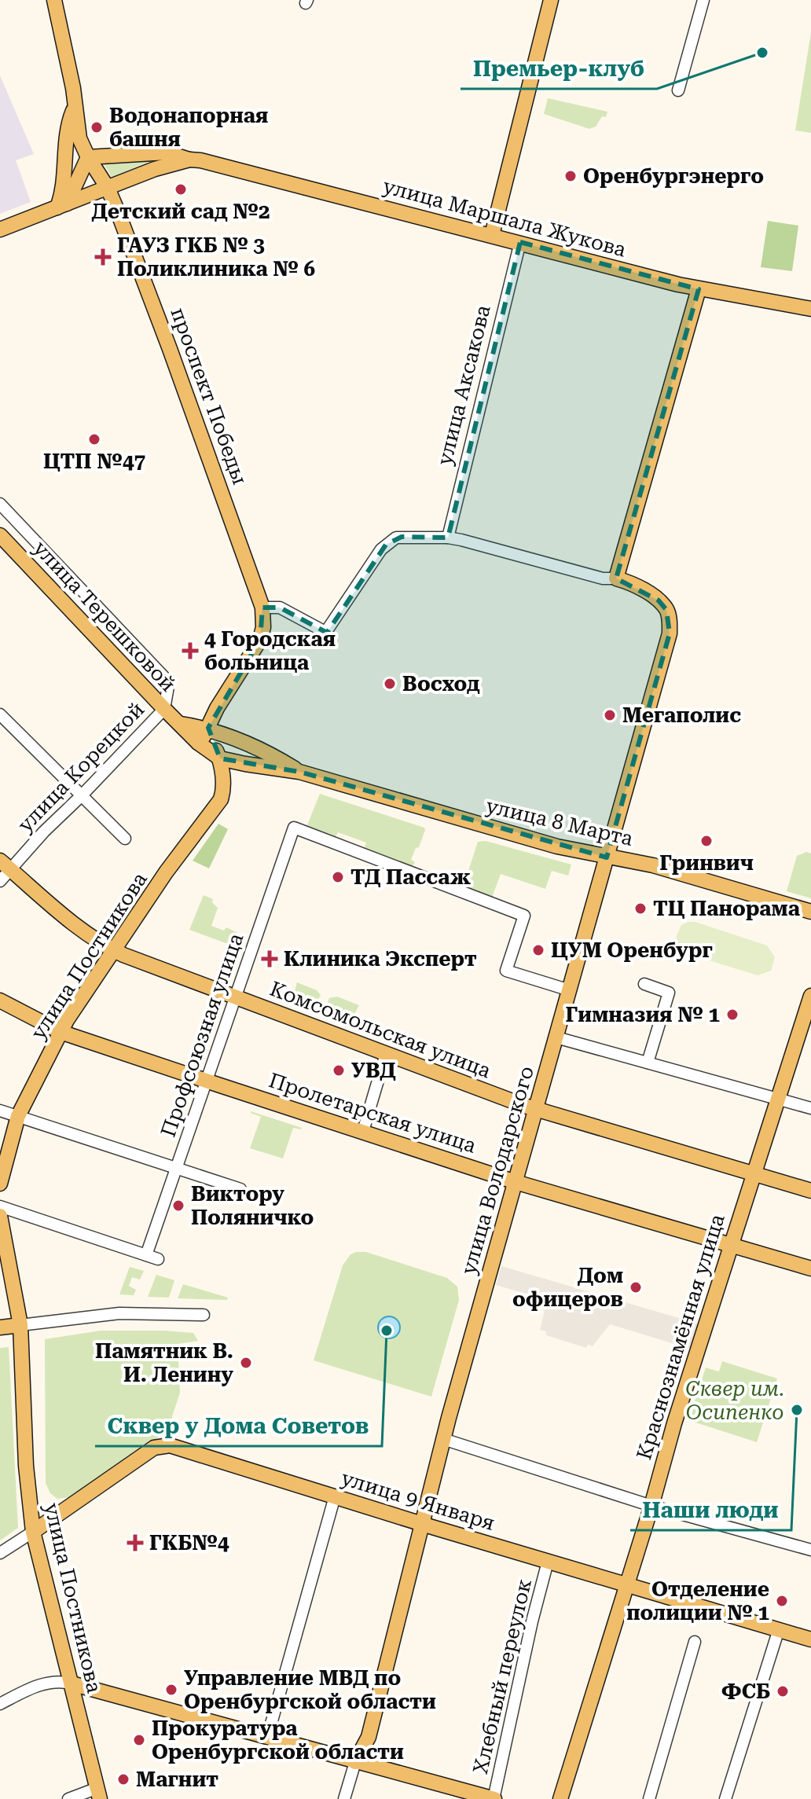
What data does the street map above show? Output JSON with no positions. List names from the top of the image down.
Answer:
{
  "streets": {
    "main road": [
      "улица Маршала Жукова",
      "проспект Победы",
      "улица Терешковой",
      "улица 8 Марта",
      "улица Постникова",
      "Комсомольская улица",
      "Пролетарская улица",
      "улица Володарского",
      "Краснознамённая улица",
      "улица 9 Января"
    ],
    "street": [
      "улица Аксакова",
      "улица Корецкой",
      "Профсоюзная улица",
      "Хлебный переулок"
    ]
  },
  "crossings": [
    ["улица Маршала Жукова", "улица Аксакова"],
    ["улица Маршала Жукова", "проспект Победы"],
    ["проспект Победы", "улица Терешковой"],
    ["проспект Победы", "улица 8 Марта"],
    ["улица Терешковой", "улица Корецкой"],
    ["улица Терешковой", "улица 8 Марта"],
    ["улица Терешковой", "улица Постникова"],
    ["улица Корецкой", "Комсомольская улица"],
    ["улица 8 Марта", "улица Постникова"],
    ["улица 8 Марта", "улица Володарского"],
    ["улица Постникова", "Комсомольская улица"],
    ["улица Постникова", "Пролетарская улица"],
    ["улица Постникова", "улица 9 Января"],
    ["Комсомольская улица", "Профсоюзная улица"],
    ["Комсомольская улица", "улица Володарского"],
    ["Комсомольская улица", "Краснознамённая улица"],
    ["Профсоюзная улица", "Пролетарская улица"],
    ["Профсоюзная улица", "улица Володарского"],
    ["Пролетарская улица", "улица Володарского"],
    ["Пролетарская улица", "Краснознамённая улица"],
    ["улица Володарского", "улица 9 Января"],
    ["Краснознамённая улица", "улица 9 Января"],
    ["улица 9 Января", "Хлебный переулок"]
  ],
  "parks": ["Сквер им. Осипенко"],
  "places": {
    "other": [
      "Премьер-клуб",
      "Водонапорная башня",
      "Оренбургэнерго",
      "Детский сад №2",
      "ЦТП №47",
      "Восход",
      "Мегаполис",
      "Гринвич",
      "ТД Пассаж",
      "ТЦ Панорама",
      "ЦУМ Оренбург",
      "Гимназия № 1",
      "УВД",
      "Виктору Поляничко",
      "Дом офицеров",
      "Сквер у Дома Советов",
      "Памятник В. И. Ленину",
      "Наши люди",
      "Отделение полиции № 1",
      "Управление МВД по Оренбургской области",
      "ФСБ",
      "Прокуратура Оренбургской области",
      "Магнит"
    ],
    "health": [
      "ГАУЗ ГКБ № 3 Поликлиника № 6",
      "4 Городская больница",
      "Клиника Эксперт",
      "ГКБ№4"
    ]
  }
}
